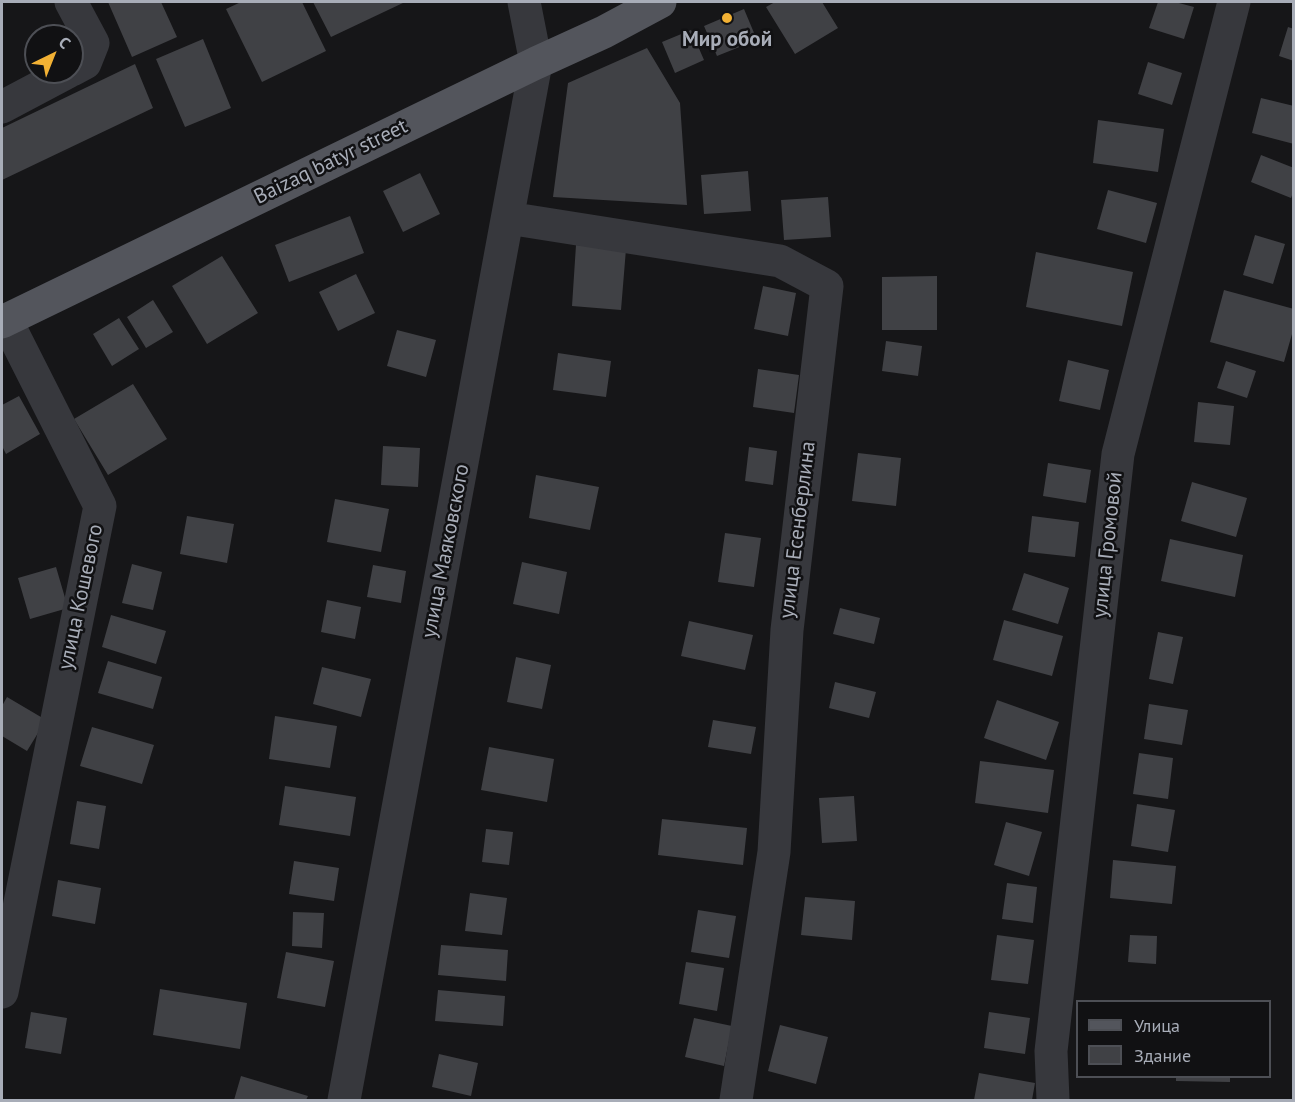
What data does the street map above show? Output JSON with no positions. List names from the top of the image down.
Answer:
{
  "streets": {
    "main road": ["Baizaq batyr street"],
    "street": [
      "улица Есенберлина",
      "улица Громовой",
      "улица Маяковского",
      "улица Кошевого"
    ]
  },
  "crossings": [
    ["Baizaq batyr street", "улица Маяковского"],
    ["Baizaq batyr street", "улица Кошевого"],
    ["улица Есенберлина", "улица Маяковского"]
  ],
  "places": ["Мир обой"],
  "legend": ["Улица", "Здание"],
  "north": "top right"
}
